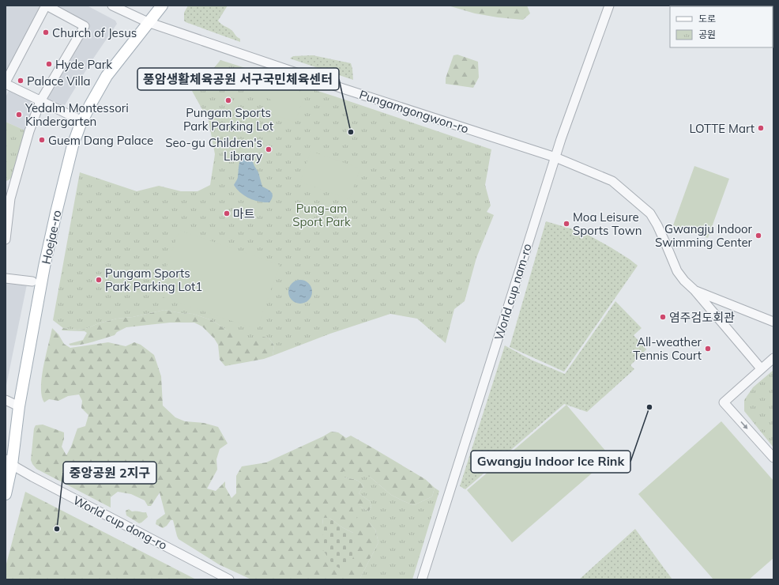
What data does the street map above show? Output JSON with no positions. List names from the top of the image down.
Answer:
{
  "streets": {
    "main road": ["Hoejae-ro"],
    "street": ["Pungamgongwon-ro", "World cup nam-ro", "World cup dong-ro"]
  },
  "crossings": [
    ["Pungamgongwon-ro", "Hoejae-ro"],
    ["Pungamgongwon-ro", "World cup nam-ro"],
    ["Hoejae-ro", "World cup dong-ro"]
  ],
  "parks": ["Pung-am Sport Park"],
  "places": [
    "Church of Jesus",
    "Hyde Park",
    "Palace Villa",
    "Pungam Sports Park Parking Lot",
    "Yedalm Montessori Kindergarten",
    "LOTTE Mart",
    "풍암생활체육공원 서구국민체육센터",
    "Guem Dang Palace",
    "Seo-gu Children's Library",
    "마트",
    "Moa Leisure Sports Town",
    "Gwangju Indoor Swimming Center",
    "Pungam Sports Park Parking Lot1",
    "염주검도회관",
    "All-weather Tennis Court",
    "Gwangju Indoor Ice Rink",
    "중앙공원 2지구"
  ],
  "legend": ["도로", "공원"]
}
